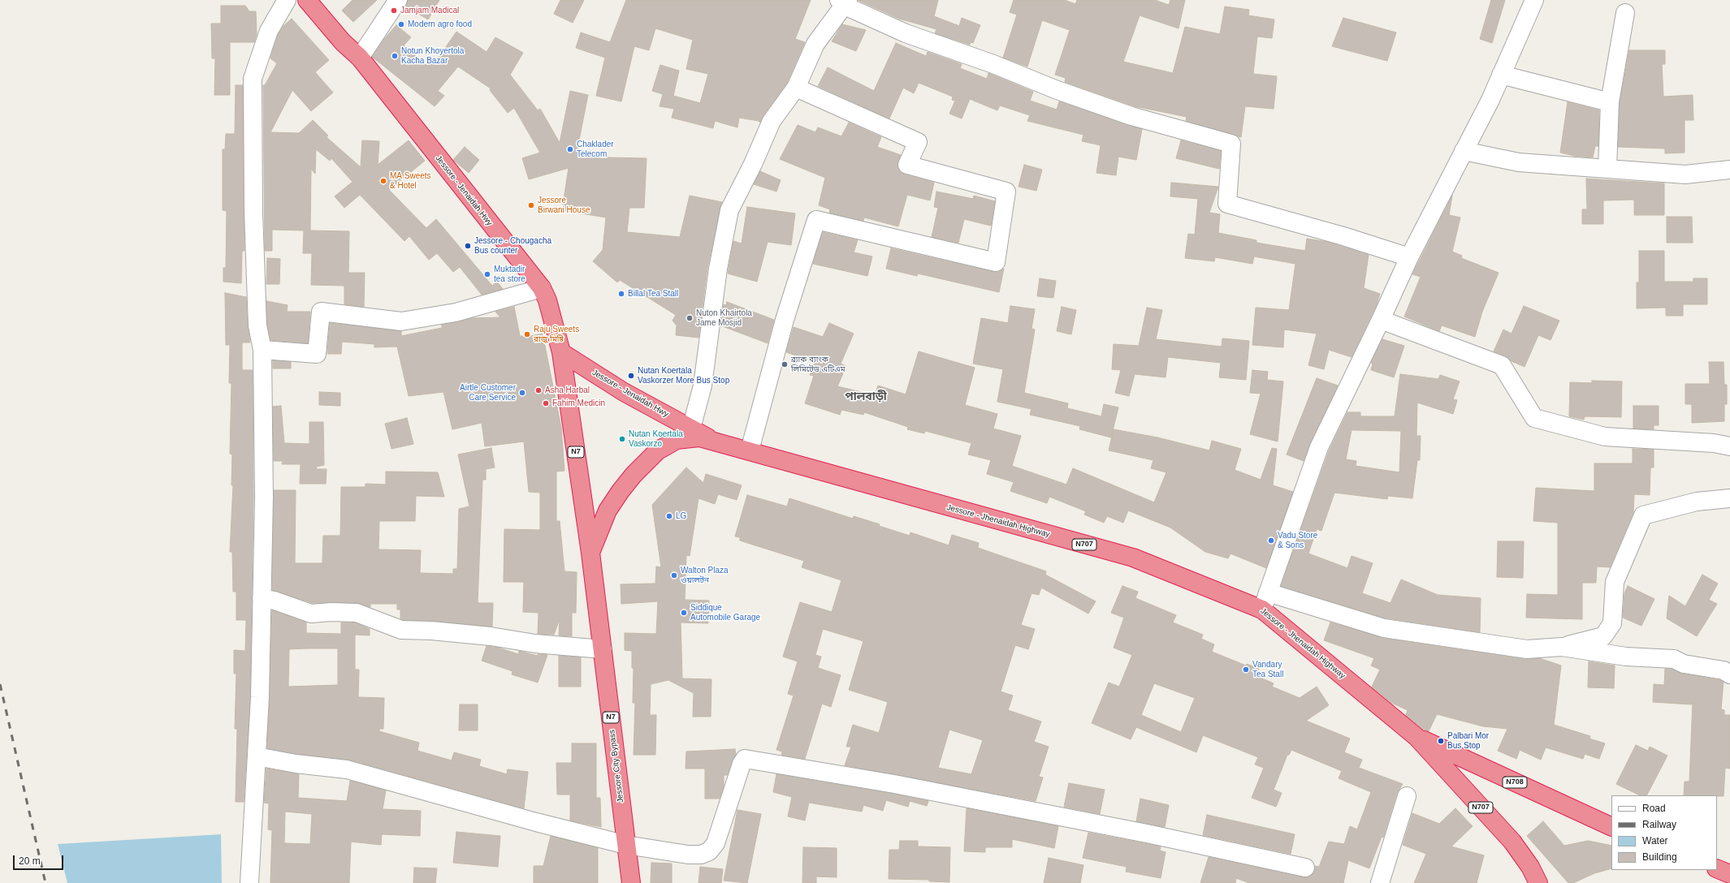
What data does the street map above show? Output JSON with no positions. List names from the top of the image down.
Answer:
{
  "streets": {
    "highway": [
      "Jessore - Jenaidah Hwy",
      "N7",
      "Jessore - Jhenaidah Highway",
      "N707",
      "Jessore City Bypass",
      "N708"
    ]
  },
  "crossings": [
    ["Jessore - Jenaidah Hwy", "N7"],
    ["Jessore - Jenaidah Hwy", "Jessore - Jhenaidah Highway"],
    ["N7", "Jessore - Jhenaidah Highway"],
    ["N7", "Jessore City Bypass"],
    ["Jessore - Jhenaidah Highway", "N707"],
    ["Jessore - Jhenaidah Highway", "Jessore City Bypass"],
    ["Jessore - Jhenaidah Highway", "N708"],
    ["N707", "N708"]
  ],
  "districts": ["পালবাড়ী"],
  "places": [
    "Jamjam Madical",
    "Modern agro food",
    "Notun Khoyertola Kacha Bazar",
    "Chaklader Telecom",
    "MA Sweets & Hotel",
    "Jessore Birwani House",
    "Jessore - Chougacha Bus counter",
    "Muktadir tea store",
    "Billal Tea Stall",
    "Nuton Khairtola Jame Mosjid",
    "Raju Sweets রাজু মিষ্টি",
    "ব্র্যাক ব্যাংক লিমিটেড এটিএম",
    "Nutan Koertala Vaskorzer More Bus Stop",
    "Asha Harbal",
    "Airtle Customer Care Service",
    "Fahim Medicin",
    "Nutan Koertala Vaskorzo",
    "LG",
    "Vadu Store & Sons",
    "Walton Plaza ওয়ালটন",
    "Siddique Automobile Garage",
    "Vandary Tea Stall",
    "Palbari Mor Bus Stop"
  ],
  "legend": [
    "Road",
    "Railway",
    "Water",
    "Building"
  ],
  "scale_bar": "20 m"
}
